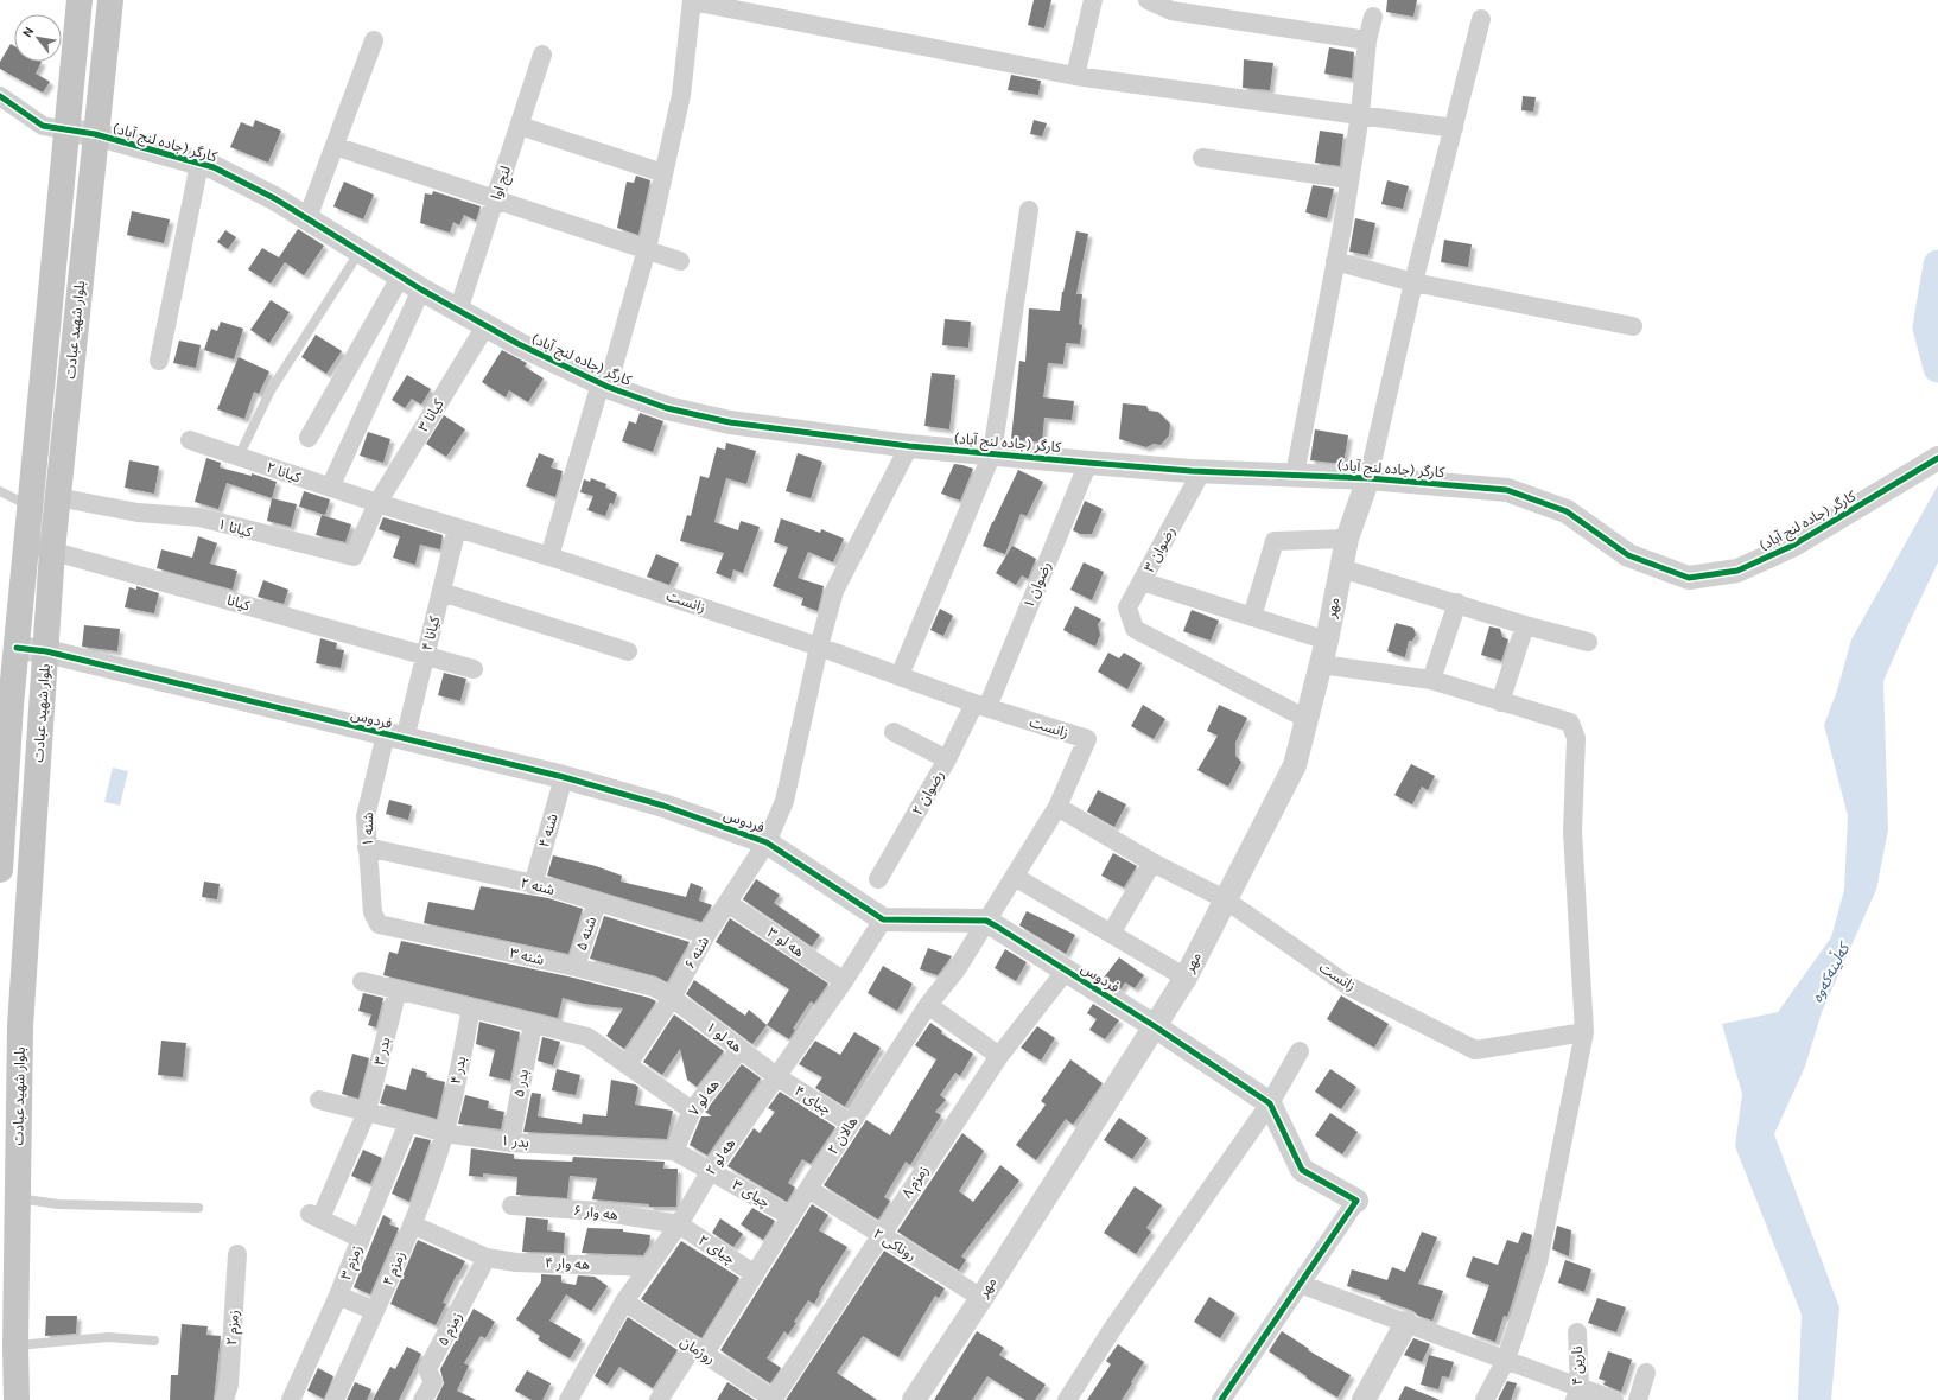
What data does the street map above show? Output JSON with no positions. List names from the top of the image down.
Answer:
{
  "streets": {
    "main road": ["بلوار شهید عبادت"],
    "street": [
      "کارگر (جاده لنج آباد)",
      "لنج اوا",
      "کیانا ۳",
      "کیانا ۲",
      "کیانا ۱",
      "رضوان ۳",
      "رضوان ۱",
      "زانست",
      "کیانا",
      "مهر",
      "کیانا ۴",
      "فردوس",
      "رضوان ۲",
      "شنه ۱",
      "شنه ۴",
      "شنه ۲",
      "شنه ۵",
      "هه لو ۳",
      "شنه ۶",
      "شنه ۳",
      "هه لو ۱",
      "بدر ۳",
      "بدر ۴",
      "بدر ۵",
      "هه لو ۷",
      "چیای ۴",
      "هالان ۲",
      "بدر ۱",
      "هه لو ۲",
      "زمزم ۸",
      "چیای ۳",
      "هه وار ۶",
      "روناکی ۲",
      "چیای ۲",
      "زمزم ۳",
      "هه وار ۴",
      "زمزم ۴",
      "زمزم ۲",
      "زمزم ۵",
      "روژمان",
      "نارین ۴"
    ]
  },
  "crossings": [
    ["کارگر (جاده لنج آباد)", "لنج اوا"],
    ["کارگر (جاده لنج آباد)", "بلوار شهید عبادت"],
    ["کارگر (جاده لنج آباد)", "کیانا ۳"],
    ["کارگر (جاده لنج آباد)", "رضوان ۳"],
    ["کارگر (جاده لنج آباد)", "رضوان ۱"],
    ["کارگر (جاده لنج آباد)", "مهر"],
    ["بلوار شهید عبادت", "کیانا ۱"],
    ["بلوار شهید عبادت", "کیانا"],
    ["بلوار شهید عبادت", "فردوس"],
    ["کیانا ۳", "کیانا ۲"],
    ["کیانا ۳", "کیانا ۱"],
    ["کیانا ۳", "زانست"],
    ["کیانا ۲", "کیانا ۱"],
    ["کیانا ۲", "زانست"],
    ["کیانا ۱", "زانست"],
    ["رضوان ۳", "مهر"],
    ["رضوان ۱", "زانست"],
    ["رضوان ۱", "رضوان ۲"],
    ["زانست", "مهر"],
    ["زانست", "کیانا ۴"],
    ["زانست", "رضوان ۲"],
    ["کیانا", "کیانا ۴"],
    ["مهر", "فردوس"],
    ["مهر", "روناکی ۲"],
    ["کیانا ۴", "فردوس"],
    ["کیانا ۴", "شنه ۱"],
    ["فردوس", "شنه ۱"],
    ["فردوس", "شنه ۴"],
    ["فردوس", "شنه ۶"],
    ["فردوس", "هالان ۲"],
    ["فردوس", "هه لو ۲"],
    ["فردوس", "زمزم ۸"],
    ["شنه ۱", "شنه ۲"],
    ["شنه ۱", "شنه ۳"],
    ["شنه ۴", "شنه ۲"],
    ["شنه ۲", "شنه ۵"],
    ["شنه ۲", "شنه ۶"],
    ["شنه ۵", "شنه ۳"],
    ["هه لو ۳", "شنه ۶"],
    ["هه لو ۳", "هه لو ۲"],
    ["شنه ۶", "شنه ۳"],
    ["شنه ۶", "هه لو ۱"],
    ["شنه ۳", "هه لو ۱"],
    ["هه لو ۱", "هه لو ۷"],
    ["هه لو ۱", "چیای ۴"],
    ["هه لو ۱", "هه لو ۲"],
    ["بدر ۳", "بدر ۱"],
    ["بدر ۳", "زمزم ۳"],
    ["بدر ۴", "بدر ۱"],
    ["بدر ۴", "زمزم ۴"],
    ["بدر ۵", "بدر ۱"],
    ["هه لو ۷", "بدر ۱"],
    ["چیای ۴", "هالان ۲"],
    ["چیای ۴", "هه لو ۲"],
    ["هالان ۲", "چیای ۳"],
    ["هالان ۲", "روناکی ۲"],
    ["هالان ۲", "چیای ۲"],
    ["هالان ۲", "روژمان"],
    ["بدر ۱", "هه لو ۲"],
    ["بدر ۱", "چیای ۳"],
    ["بدر ۱", "زمزم ۳"],
    ["بدر ۱", "زمزم ۴"],
    ["هه لو ۲", "چیای ۳"],
    ["هه لو ۲", "هه وار ۶"],
    ["هه لو ۲", "چیای ۲"],
    ["هه لو ۲", "هه وار ۴"],
    ["هه لو ۲", "روژمان"],
    ["زمزم ۸", "روناکی ۲"],
    ["زمزم ۸", "روژمان"],
    ["هه وار ۶", "چیای ۲"],
    ["هه وار ۴", "زمزم ۴"],
    ["هه وار ۴", "زمزم ۵"]
  ],
  "water": ["کەڵینەکەوە"],
  "north": "top left"
}
